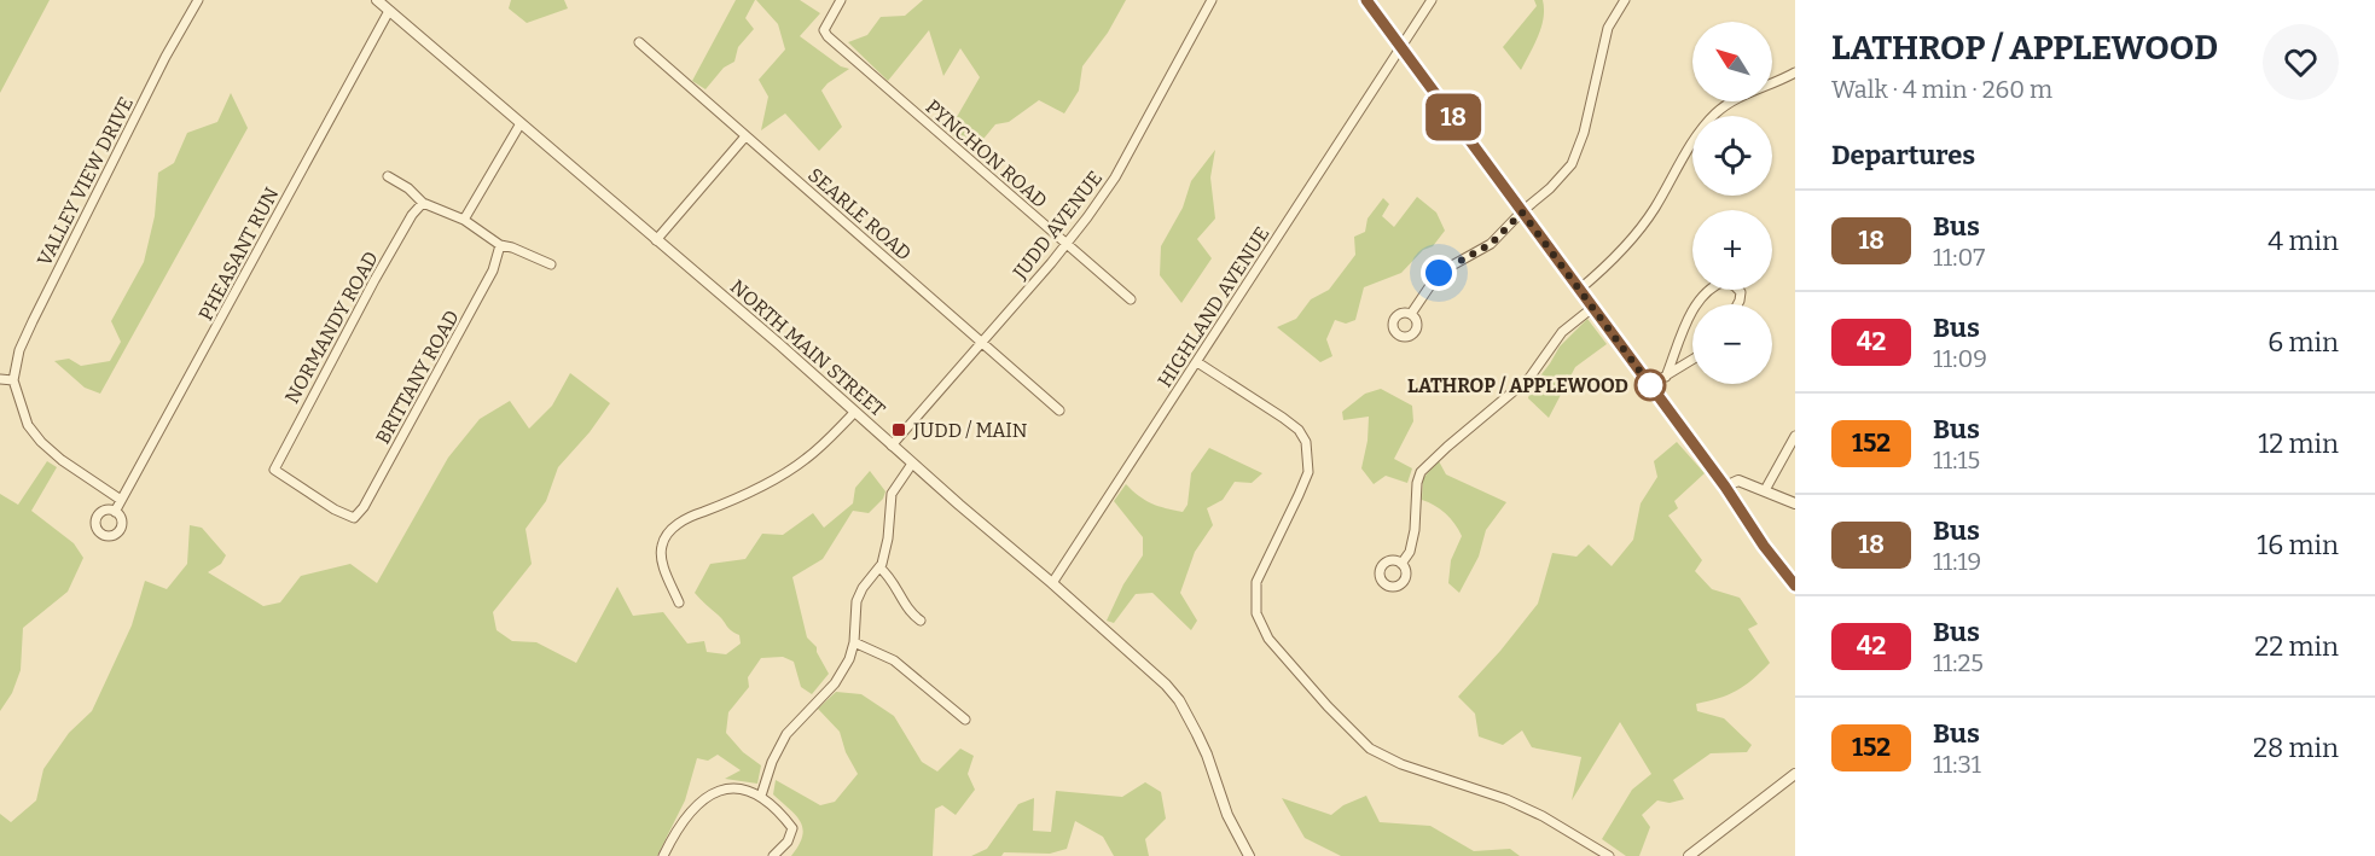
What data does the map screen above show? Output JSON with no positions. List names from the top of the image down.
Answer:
{
  "streets": {
    "street": [
      "PYNCHON ROAD",
      "VALLEY VIEW DRIVE",
      "SEARLE ROAD",
      "JUDD AVENUE",
      "PHEASANT RUN",
      "HIGHLAND AVENUE",
      "NORMANDY ROAD",
      "NORTH MAIN STREET",
      "BRITTANY ROAD"
    ]
  },
  "crossings": [
    ["PYNCHON ROAD", "JUDD AVENUE"],
    ["SEARLE ROAD", "JUDD AVENUE"],
    ["JUDD AVENUE", "NORTH MAIN STREET"],
    ["PHEASANT RUN", "NORTH MAIN STREET"],
    ["HIGHLAND AVENUE", "NORTH MAIN STREET"],
    ["NORMANDY ROAD", "BRITTANY ROAD"]
  ],
  "places": {
    "other": ["LATHROP / APPLEWOOD"],
    "transit": ["JUDD / MAIN"]
  },
  "lines": ["bus line 18"],
  "north": "top left",
  "page": {
    "on_map": "18",
    "heading": [
      ["LATHROP / APPLEWOOD", "Walk · 4 min · 260 m"],
      "Departures"
    ],
    "map_buttons": ["+", "−"],
    "list": [
      {
        "mark": "18",
        "name": "Bus",
        "note": "11:07",
        "value": "4 min"
      },
      {
        "mark": "42",
        "name": "Bus",
        "note": "11:09",
        "value": "6 min"
      },
      {
        "mark": "152",
        "name": "Bus",
        "note": "11:15",
        "value": "12 min"
      },
      {
        "mark": "18",
        "name": "Bus",
        "note": "11:19",
        "value": "16 min"
      },
      {
        "mark": "42",
        "name": "Bus",
        "note": "11:25",
        "value": "22 min"
      },
      {
        "mark": "152",
        "name": "Bus",
        "note": "11:31",
        "value": "28 min"
      }
    ]
  }
}
